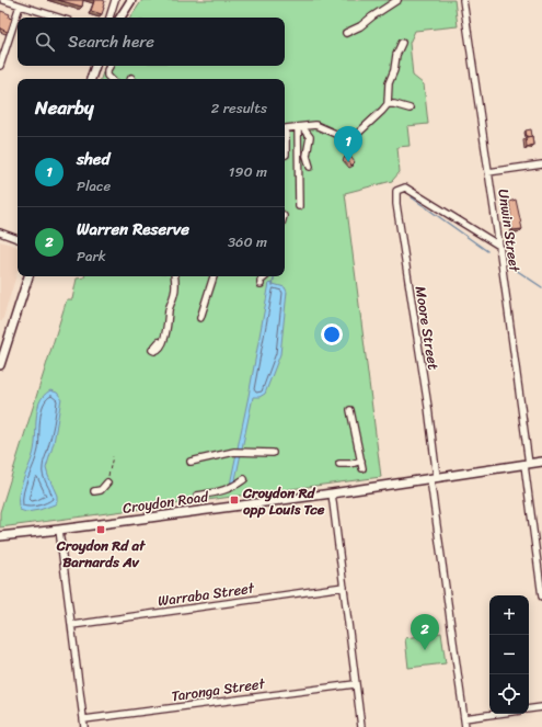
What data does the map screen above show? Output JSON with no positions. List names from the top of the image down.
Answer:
{
  "streets": {
    "main road": ["Croydon Road"],
    "street": [
      "Unwin Street",
      "Moore Street",
      "Warraba Street",
      "Taronga Street"
    ]
  },
  "crossings": [
    ["Unwin Street", "Moore Street"],
    ["Unwin Street", "Croydon Road"],
    ["Moore Street", "Croydon Road"]
  ],
  "places": {
    "transit": ["Croydon Rd opp Louis Tce", "Croydon Rd at Barnards Av"]
  },
  "page": {
    "search": "Search here",
    "heading": ["Nearby", "2 results"],
    "pins": ["1", "2"],
    "list": [
      {
        "mark": "1",
        "name": "shed",
        "note": "Place",
        "value": "190 m"
      },
      {
        "mark": "2",
        "name": "Warren Reserve",
        "note": "Park",
        "value": "360 m"
      }
    ],
    "map_buttons": ["+", "−"]
  }
}
